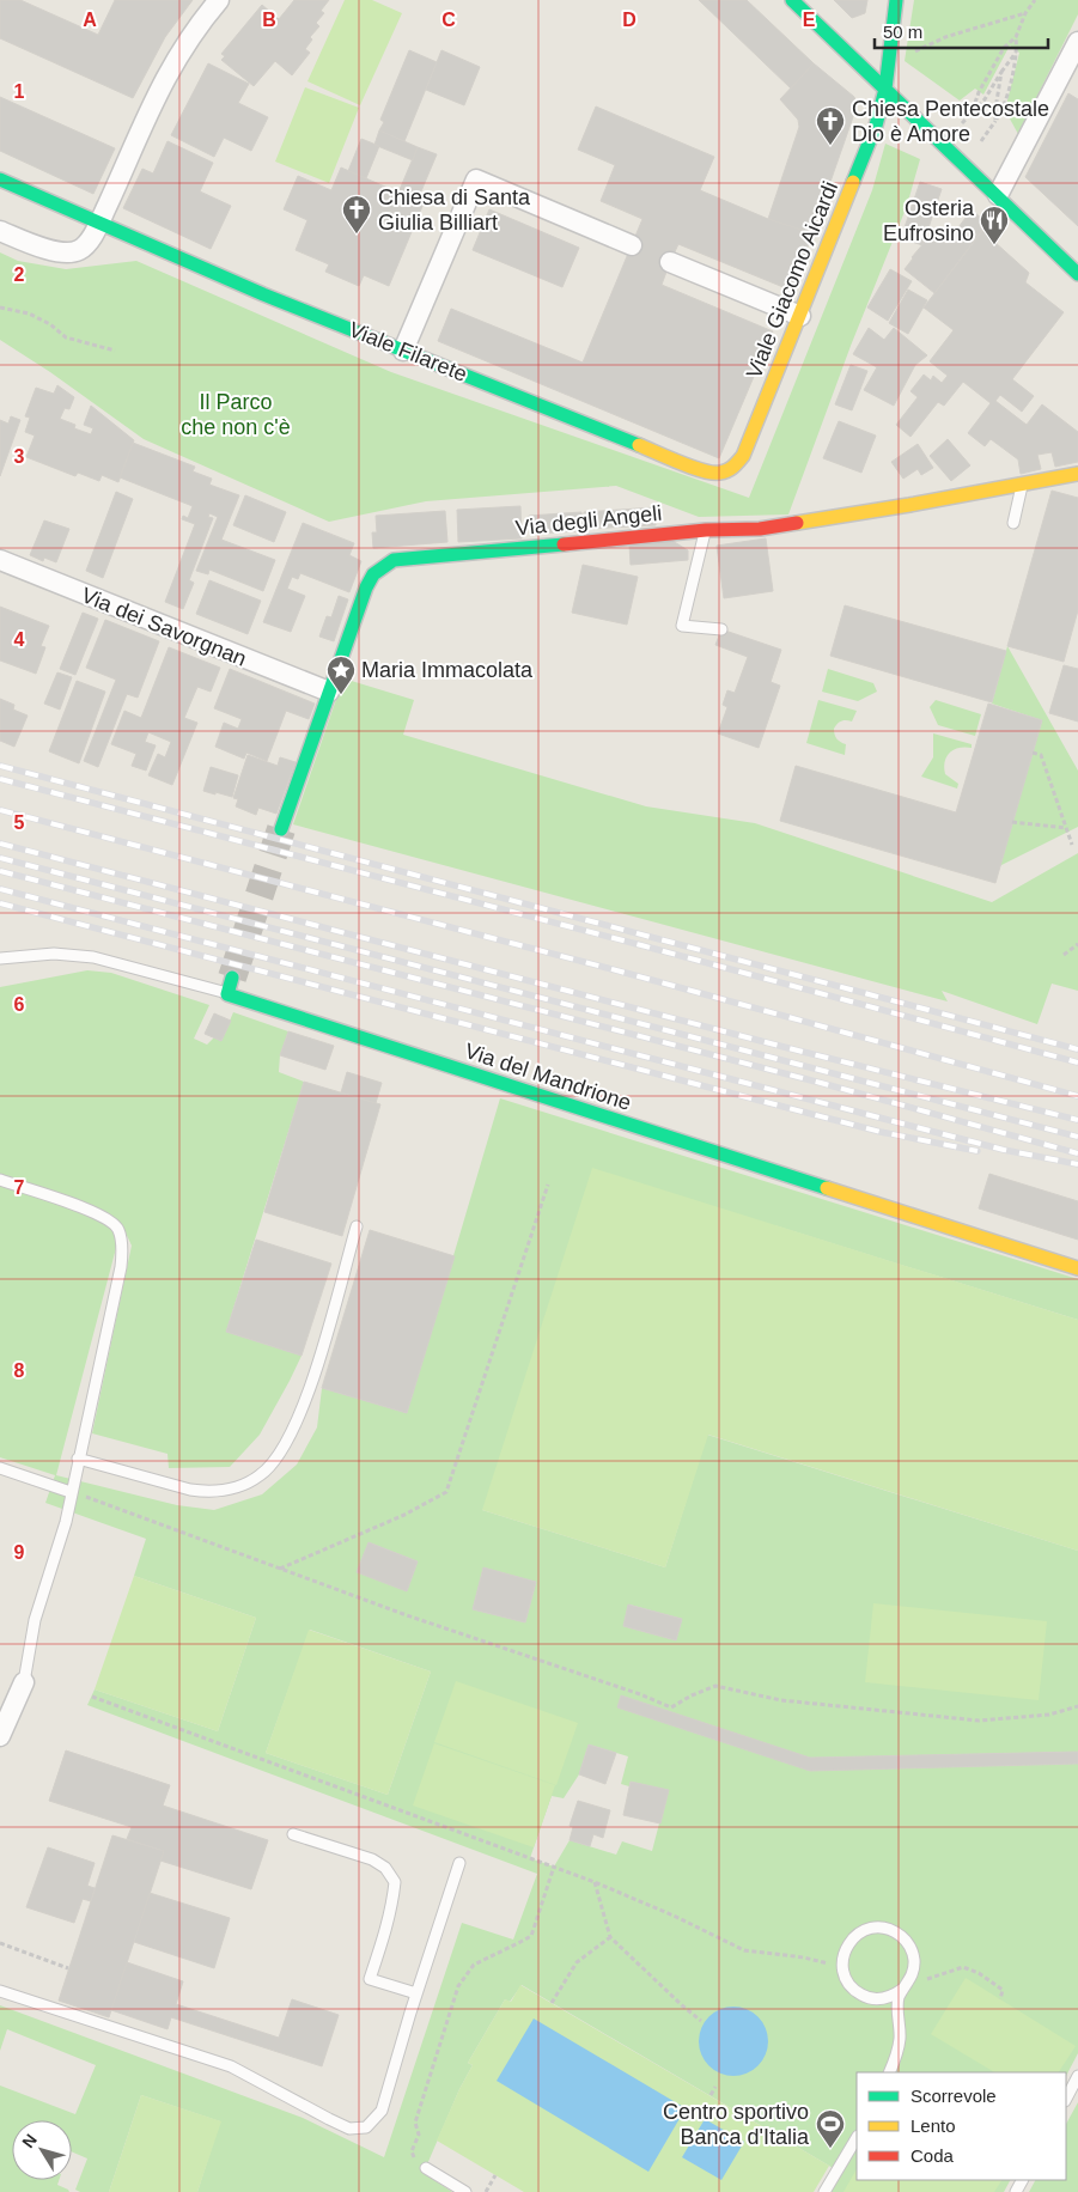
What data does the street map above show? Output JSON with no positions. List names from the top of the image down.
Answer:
{
  "streets": {
    "street": [
      "Viale Giacomo Aicardi",
      "Viale Filarete",
      "Via degli Angeli",
      "Via dei Savorgnan",
      "Via del Mandrione"
    ]
  },
  "crossings": [
    ["Viale Giacomo Aicardi", "Viale Filarete"],
    ["Via degli Angeli", "Via dei Savorgnan"]
  ],
  "parks": ["Il Parco che non c'è"],
  "places": {
    "church": ["Chiesa Pentecostale Dio è Amore", "Chiesa di Santa Giulia Billiart"],
    "restaurant": ["Osteria Eufrosino"],
    "place": ["Maria Immacolata"],
    "sports": ["Centro sportivo Banca d'Italia"]
  },
  "legend": ["Scorrevole", "Lento", "Coda"],
  "scale_bar": "50 m",
  "north": "top left",
  "grid": {
    "columns": [
      "A",
      "B",
      "C",
      "D",
      "E"
    ],
    "rows": [
      "1",
      "2",
      "3",
      "4",
      "5",
      "6",
      "7",
      "8",
      "9"
    ]
  }
}
